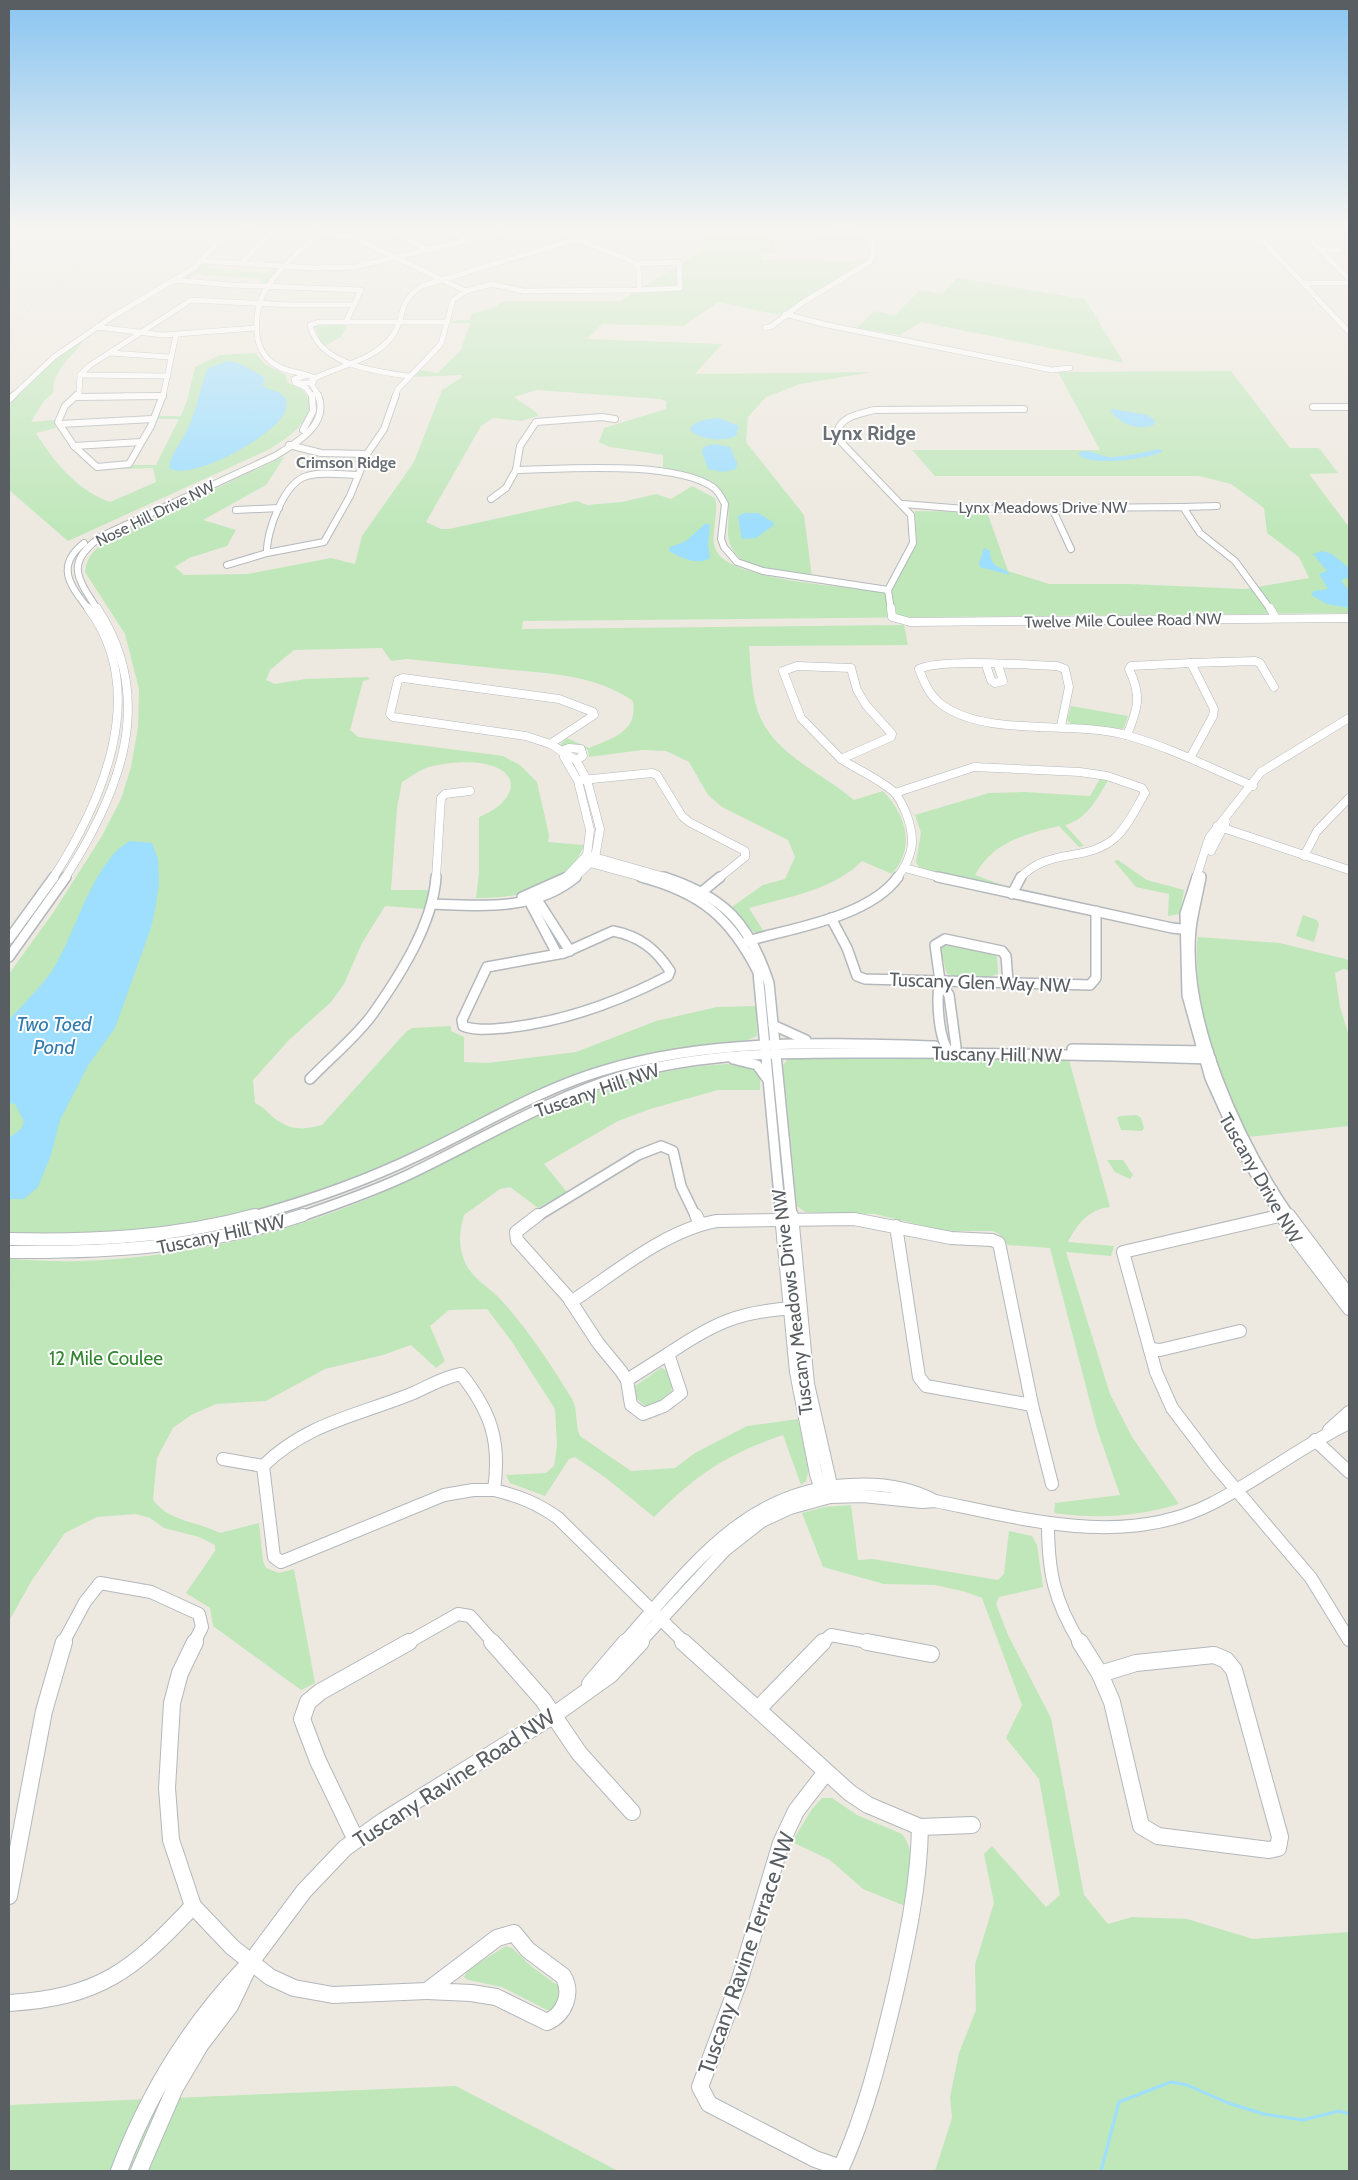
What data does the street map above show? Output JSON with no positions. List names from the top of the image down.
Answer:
{
  "streets": {
    "street": [
      "Lynx Meadows Drive NW",
      "Nose Hill Drive NW",
      "Twelve Mile Coulee Road NW",
      "Tuscany Glen Way NW",
      "Tuscany Hill NW",
      "Tuscany Drive NW",
      "Tuscany Meadows Drive NW",
      "Tuscany Ravine Road NW",
      "Tuscany Ravine Terrace NW"
    ]
  },
  "crossings": [
    ["Tuscany Hill NW", "Tuscany Drive NW"],
    ["Tuscany Hill NW", "Tuscany Meadows Drive NW"],
    ["Tuscany Meadows Drive NW", "Tuscany Ravine Road NW"]
  ],
  "districts": ["Lynx Ridge", "Crimson Ridge"],
  "water": ["Two Toed Pond"],
  "parks": ["12 Mile Coulee"]
}
